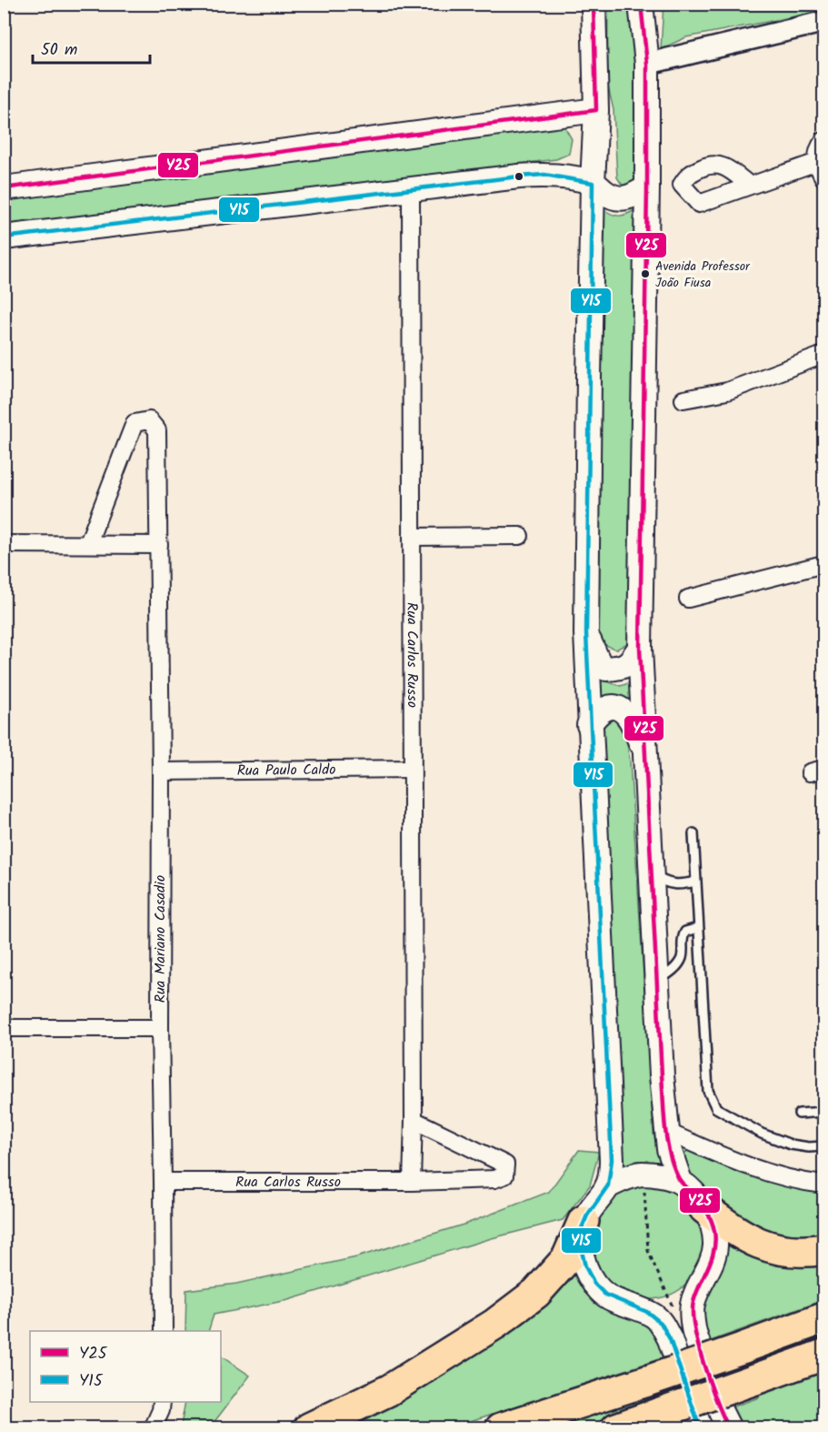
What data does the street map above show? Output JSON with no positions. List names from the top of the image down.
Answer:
{
  "streets": {
    "street": ["Rua Carlos Russo", "Rua Paulo Caldo", "Rua Mariano Casadio"]
  },
  "crossings": [
    ["Rua Carlos Russo", "Rua Paulo Caldo"],
    ["Rua Carlos Russo", "Rua Mariano Casadio"],
    ["Rua Paulo Caldo", "Rua Mariano Casadio"]
  ],
  "places": ["Avenida Professor João Fiusa"],
  "lines": ["transit line Y25", "transit line Y15"],
  "legend": ["Y25", "Y15"],
  "scale_bar": "50 m"
}
